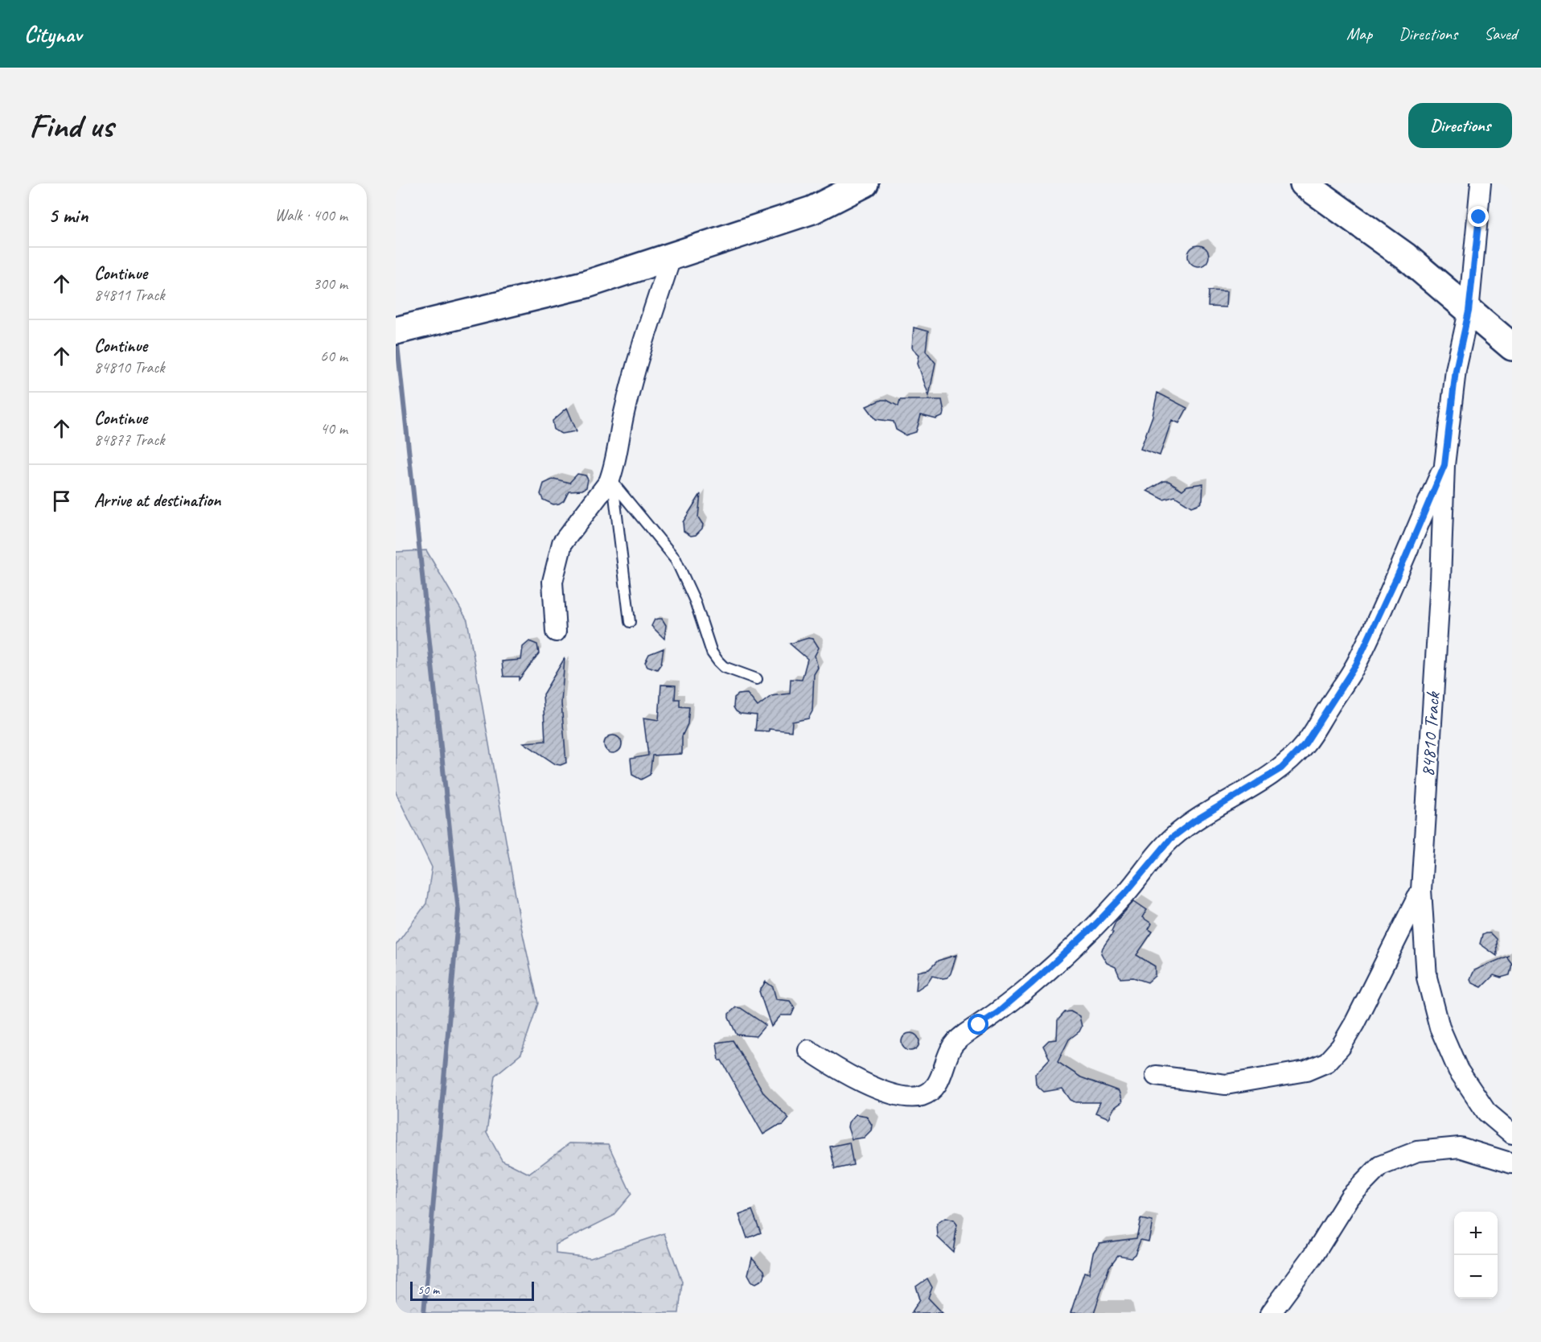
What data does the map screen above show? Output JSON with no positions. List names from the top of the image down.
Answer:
{
  "streets": {
    "street": ["84810 Track"]
  },
  "scale_bar": "50 m",
  "page": {
    "header": "Citynav",
    "nav": ["Map", "Directions", "Saved"],
    "buttons": "Directions",
    "title": "Find us",
    "heading": ["5 min", "Walk · 400 m"],
    "list": [
      ["Continue", "84811 Track", "300 m"],
      ["Continue", "84810 Track", "60 m"],
      ["Continue", "84877 Track", "40 m"],
      "Arrive at destination"
    ],
    "map_buttons": ["+", "−"],
    "scale": "50 m"
  }
}
